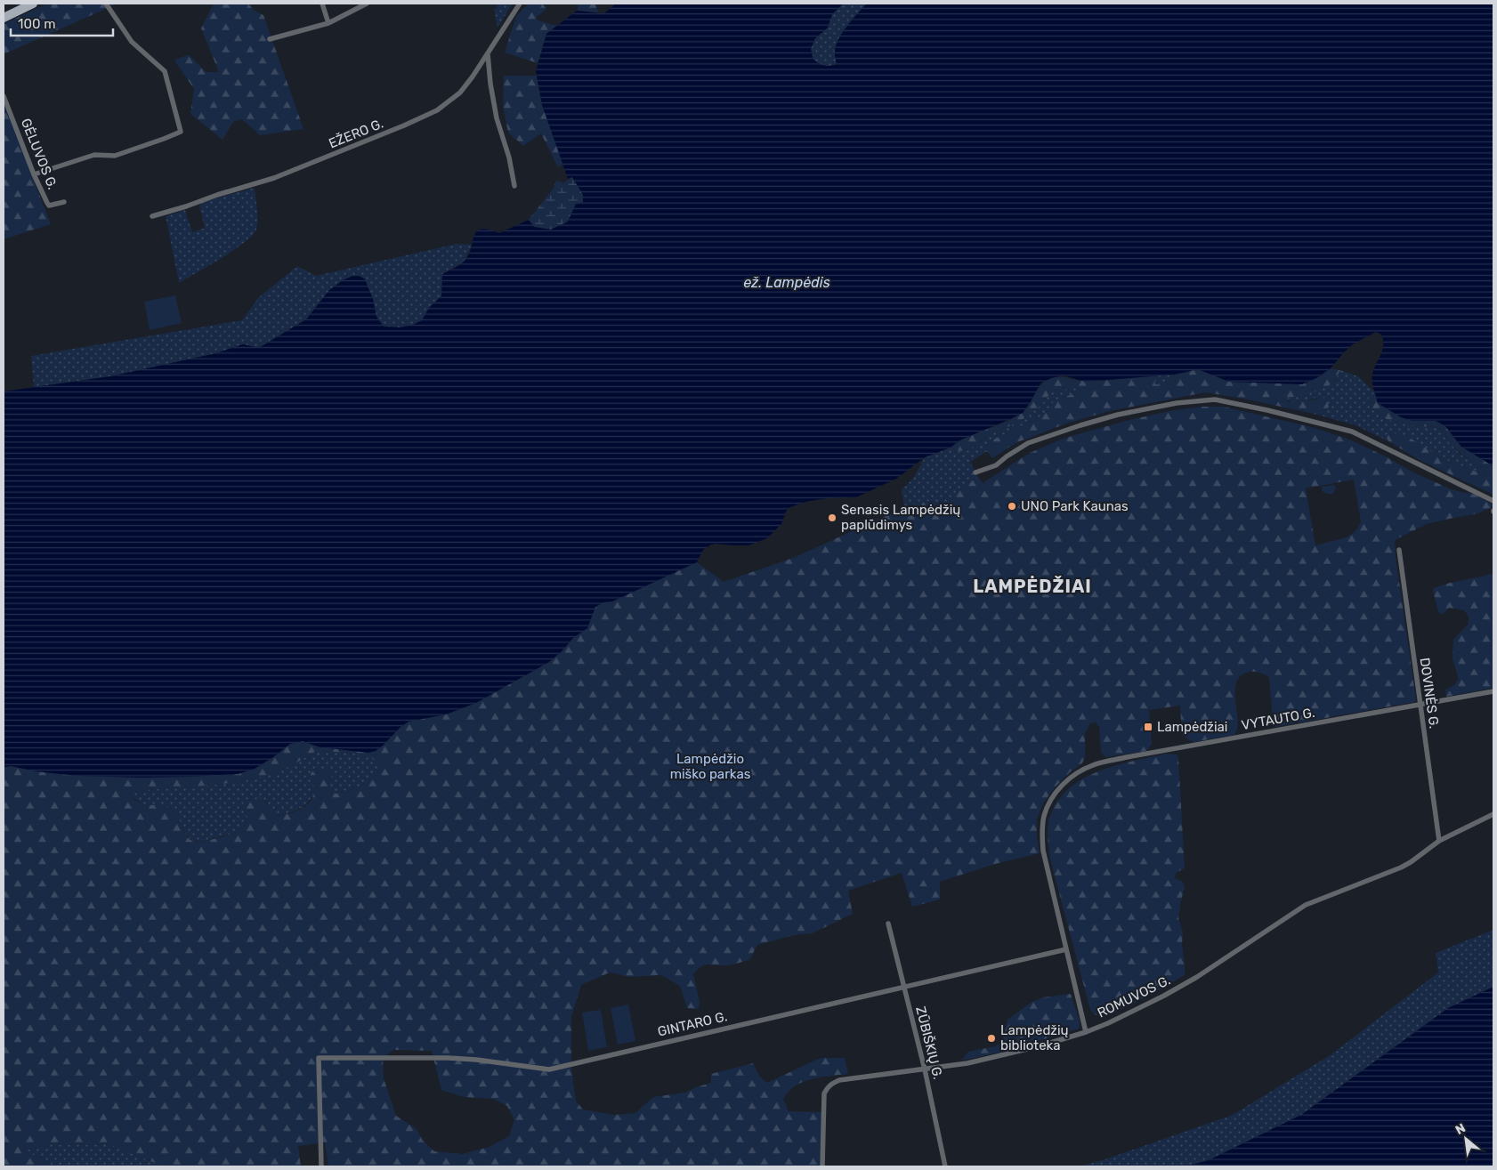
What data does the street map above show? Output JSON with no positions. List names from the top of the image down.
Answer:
{
  "streets": {
    "street": [
      "EŽERO G.",
      "GĖLUVOS G.",
      "DOVINĖS G.",
      "VYTAUTO G.",
      "ROMUVOS G.",
      "GINTARO G.",
      "ZŪBIŠKIŲ G."
    ]
  },
  "crossings": [
    ["DOVINĖS G.", "VYTAUTO G."],
    ["DOVINĖS G.", "ROMUVOS G."],
    ["VYTAUTO G.", "ROMUVOS G."],
    ["VYTAUTO G.", "GINTARO G."],
    ["ROMUVOS G.", "ZŪBIŠKIŲ G."],
    ["GINTARO G.", "ZŪBIŠKIŲ G."]
  ],
  "districts": ["LAMPĖDŽIAI"],
  "water": ["ež. Lampėdis"],
  "parks": ["Lampėdžio miško parkas"],
  "places": {
    "other": ["UNO Park Kaunas", "Senasis Lampėdžių paplūdimys", "Lampėdžių biblioteka"],
    "transit": ["Lampėdžiai"]
  },
  "scale_bar": "100 m",
  "north": "top left"
}
